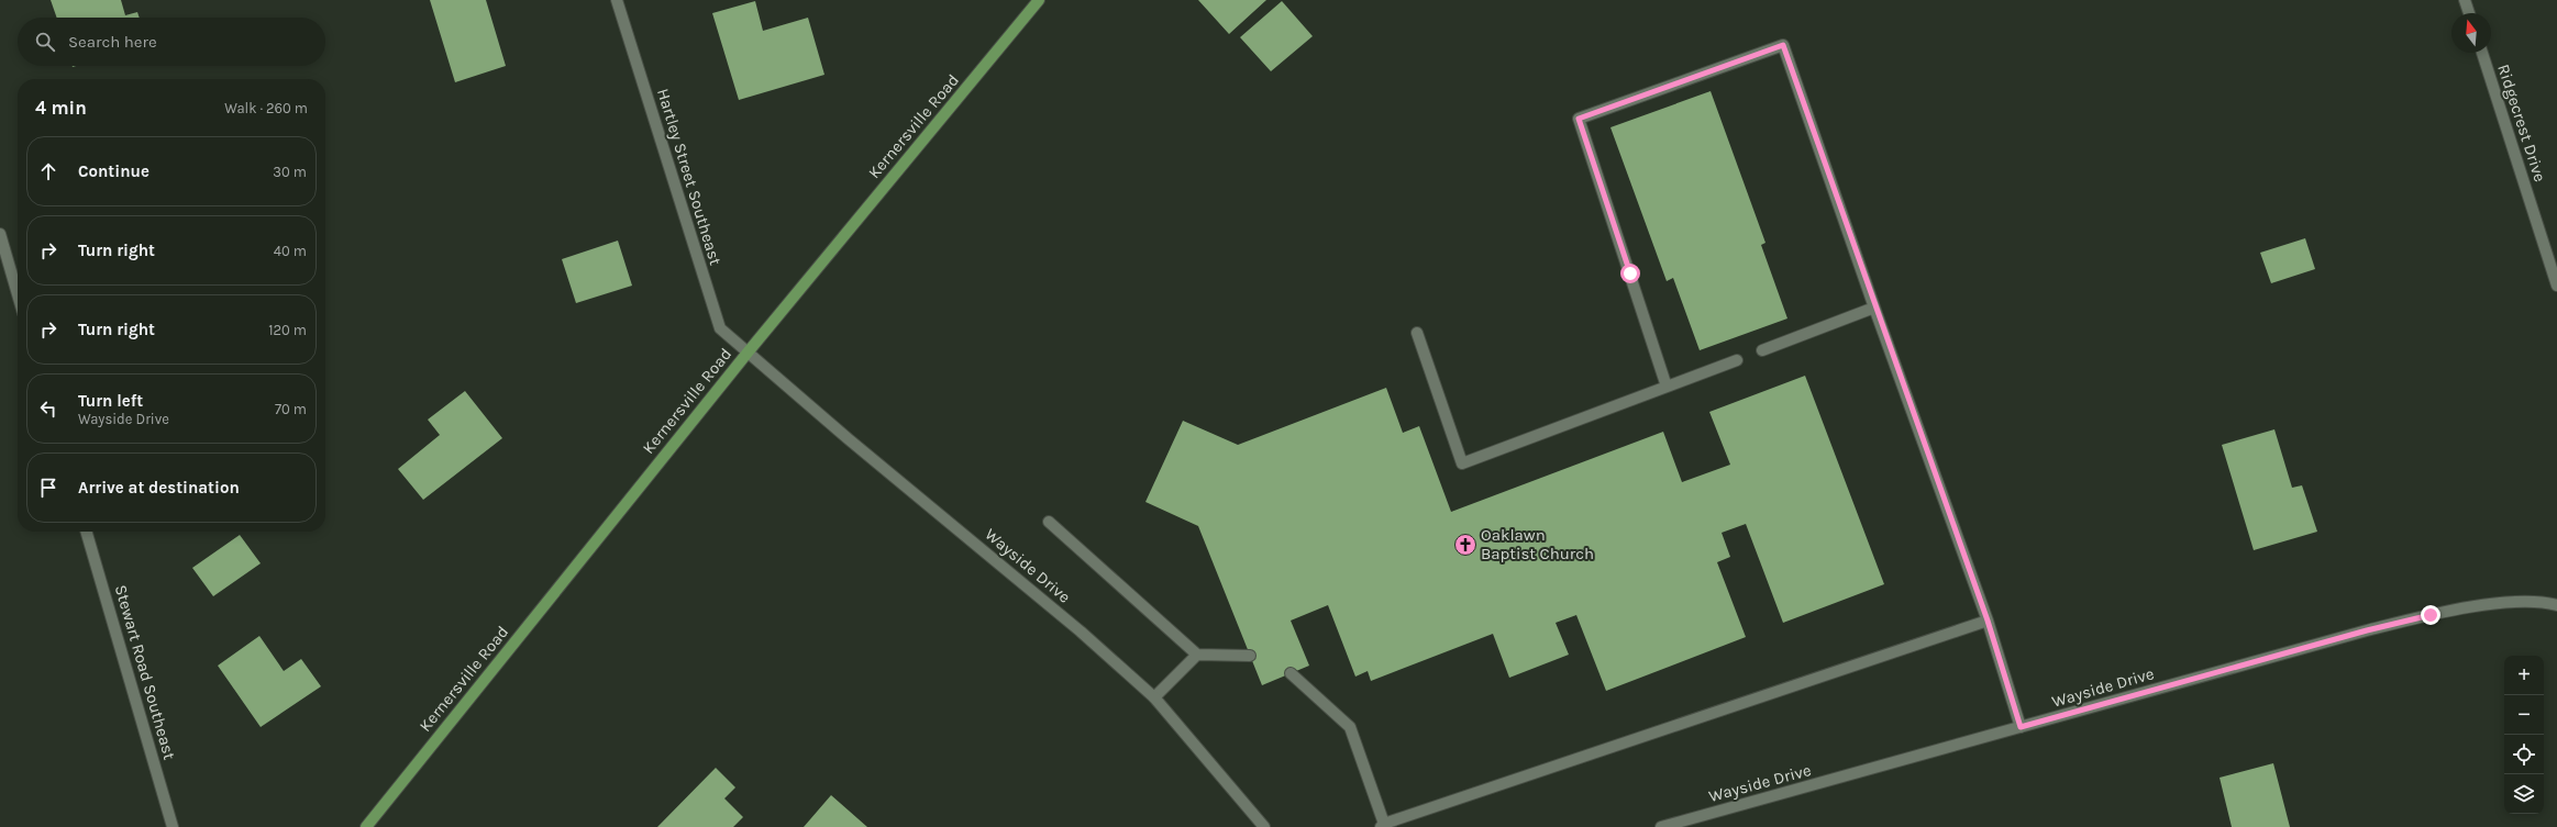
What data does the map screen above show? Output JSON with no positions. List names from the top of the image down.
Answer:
{
  "streets": {
    "main road": ["Kernersville Road"],
    "street": [
      "Ridgecrest Drive",
      "Hartley Street Southeast",
      "Wayside Drive",
      "Stewart Road Southeast"
    ]
  },
  "crossings": [
    ["Kernersville Road", "Hartley Street Southeast"],
    ["Kernersville Road", "Wayside Drive"],
    ["Hartley Street Southeast", "Wayside Drive"]
  ],
  "places": {
    "church": ["Oaklawn Baptist Church"]
  },
  "north": "top",
  "page": {
    "search": "Search here",
    "heading": ["4 min", "Walk · 260 m"],
    "list": [
      ["Continue", "30 m"],
      ["Turn right", "40 m"],
      ["Turn right", "120 m"],
      ["Turn left", "Wayside Drive", "70 m"],
      "Arrive at destination"
    ],
    "map_buttons": ["+", "−"]
  }
}
